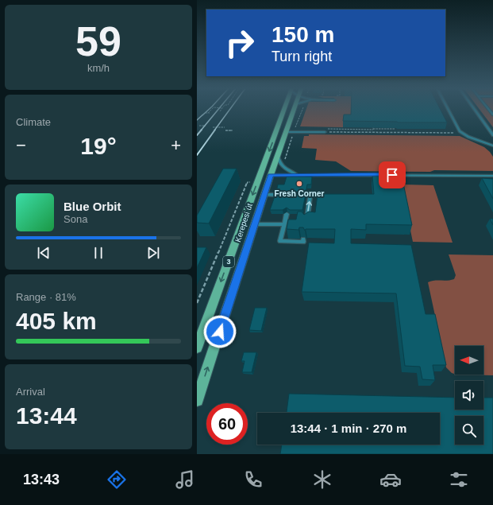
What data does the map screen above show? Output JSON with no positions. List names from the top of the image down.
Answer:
{
  "streets": {
    "main road": ["Kerepesi út", "3"]
  },
  "places": ["Fresh Corner"],
  "north": "left",
  "page": {
    "tile": [
      ["59", "km/h"],
      "Climate",
      ["Range · 81%", "405 km"],
      ["Arrival", "13:44"]
    ],
    "turn": ["150 m", "Turn right"],
    "heat": ["−", "19°", "+"],
    "song": ["Blue Orbit", "Sona"],
    "limit": "60",
    "trip": "13:44 · 1 min · 270 m",
    "tabs": "13:43"
  }
}
